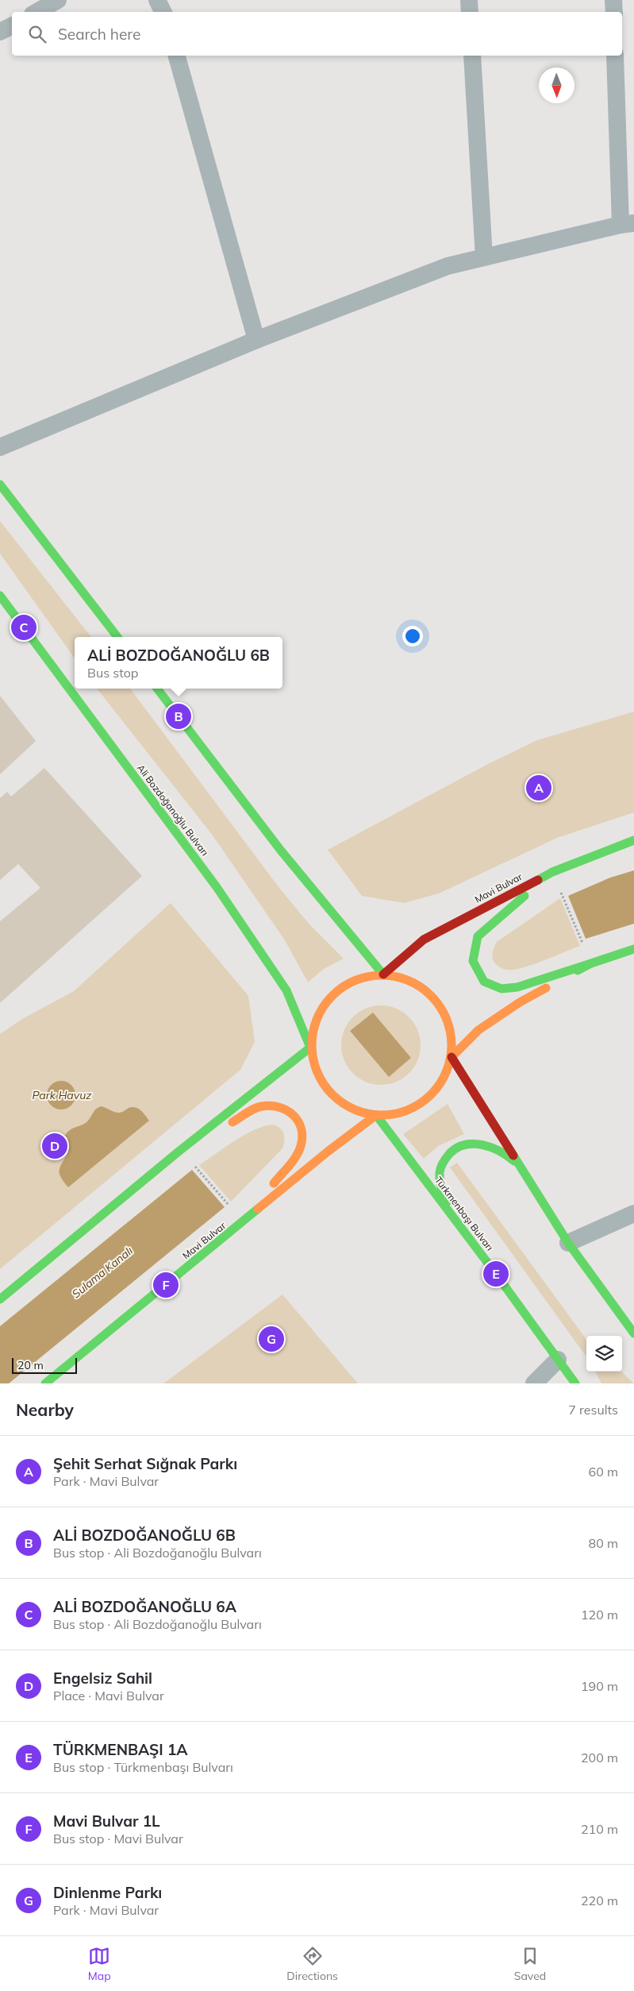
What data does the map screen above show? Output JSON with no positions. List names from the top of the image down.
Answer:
{
  "streets": {
    "main road": ["Ali Bozdoğanoğlu Bulvarı", "Mavi Bulvar", "Türkmenbaşı Bulvarı"]
  },
  "crossings": [
    ["Ali Bozdoğanoğlu Bulvarı", "Mavi Bulvar"],
    ["Ali Bozdoğanoğlu Bulvarı", "Türkmenbaşı Bulvarı"],
    ["Mavi Bulvar", "Türkmenbaşı Bulvarı"]
  ],
  "water": ["Park Havuz", "Sulama Kanalı"],
  "scale_bar": "20 m",
  "north": "bottom",
  "page": {
    "search": "Search here",
    "pins": [
      "C",
      "B",
      "A",
      "D",
      "E",
      "F",
      "G"
    ],
    "popup": ["ALİ BOZDOĞANOĞLU 6B", "Bus stop"],
    "scale": "20 m",
    "heading": ["Nearby", "7 results"],
    "list": [
      {
        "mark": "A",
        "name": "Şehit Serhat Sığnak Parkı",
        "note": "Park · Mavi Bulvar",
        "value": "60 m"
      },
      {
        "mark": "B",
        "name": "ALİ BOZDOĞANOĞLU 6B",
        "note": "Bus stop · Ali Bozdoğanoğlu Bulvarı",
        "value": "80 m"
      },
      {
        "mark": "C",
        "name": "ALİ BOZDOĞANOĞLU 6A",
        "note": "Bus stop · Ali Bozdoğanoğlu Bulvarı",
        "value": "120 m"
      },
      {
        "mark": "D",
        "name": "Engelsiz Sahil",
        "note": "Place · Mavi Bulvar",
        "value": "190 m"
      },
      {
        "mark": "E",
        "name": "TÜRKMENBAŞI 1A",
        "note": "Bus stop · Türkmenbaşı Bulvarı",
        "value": "200 m"
      },
      {
        "mark": "F",
        "name": "Mavi Bulvar 1L",
        "note": "Bus stop · Mavi Bulvar",
        "value": "210 m"
      },
      {
        "mark": "G",
        "name": "Dinlenme Parkı",
        "note": "Park · Mavi Bulvar",
        "value": "220 m"
      }
    ],
    "nav": ["Map", "Directions", "Saved"]
  }
}
